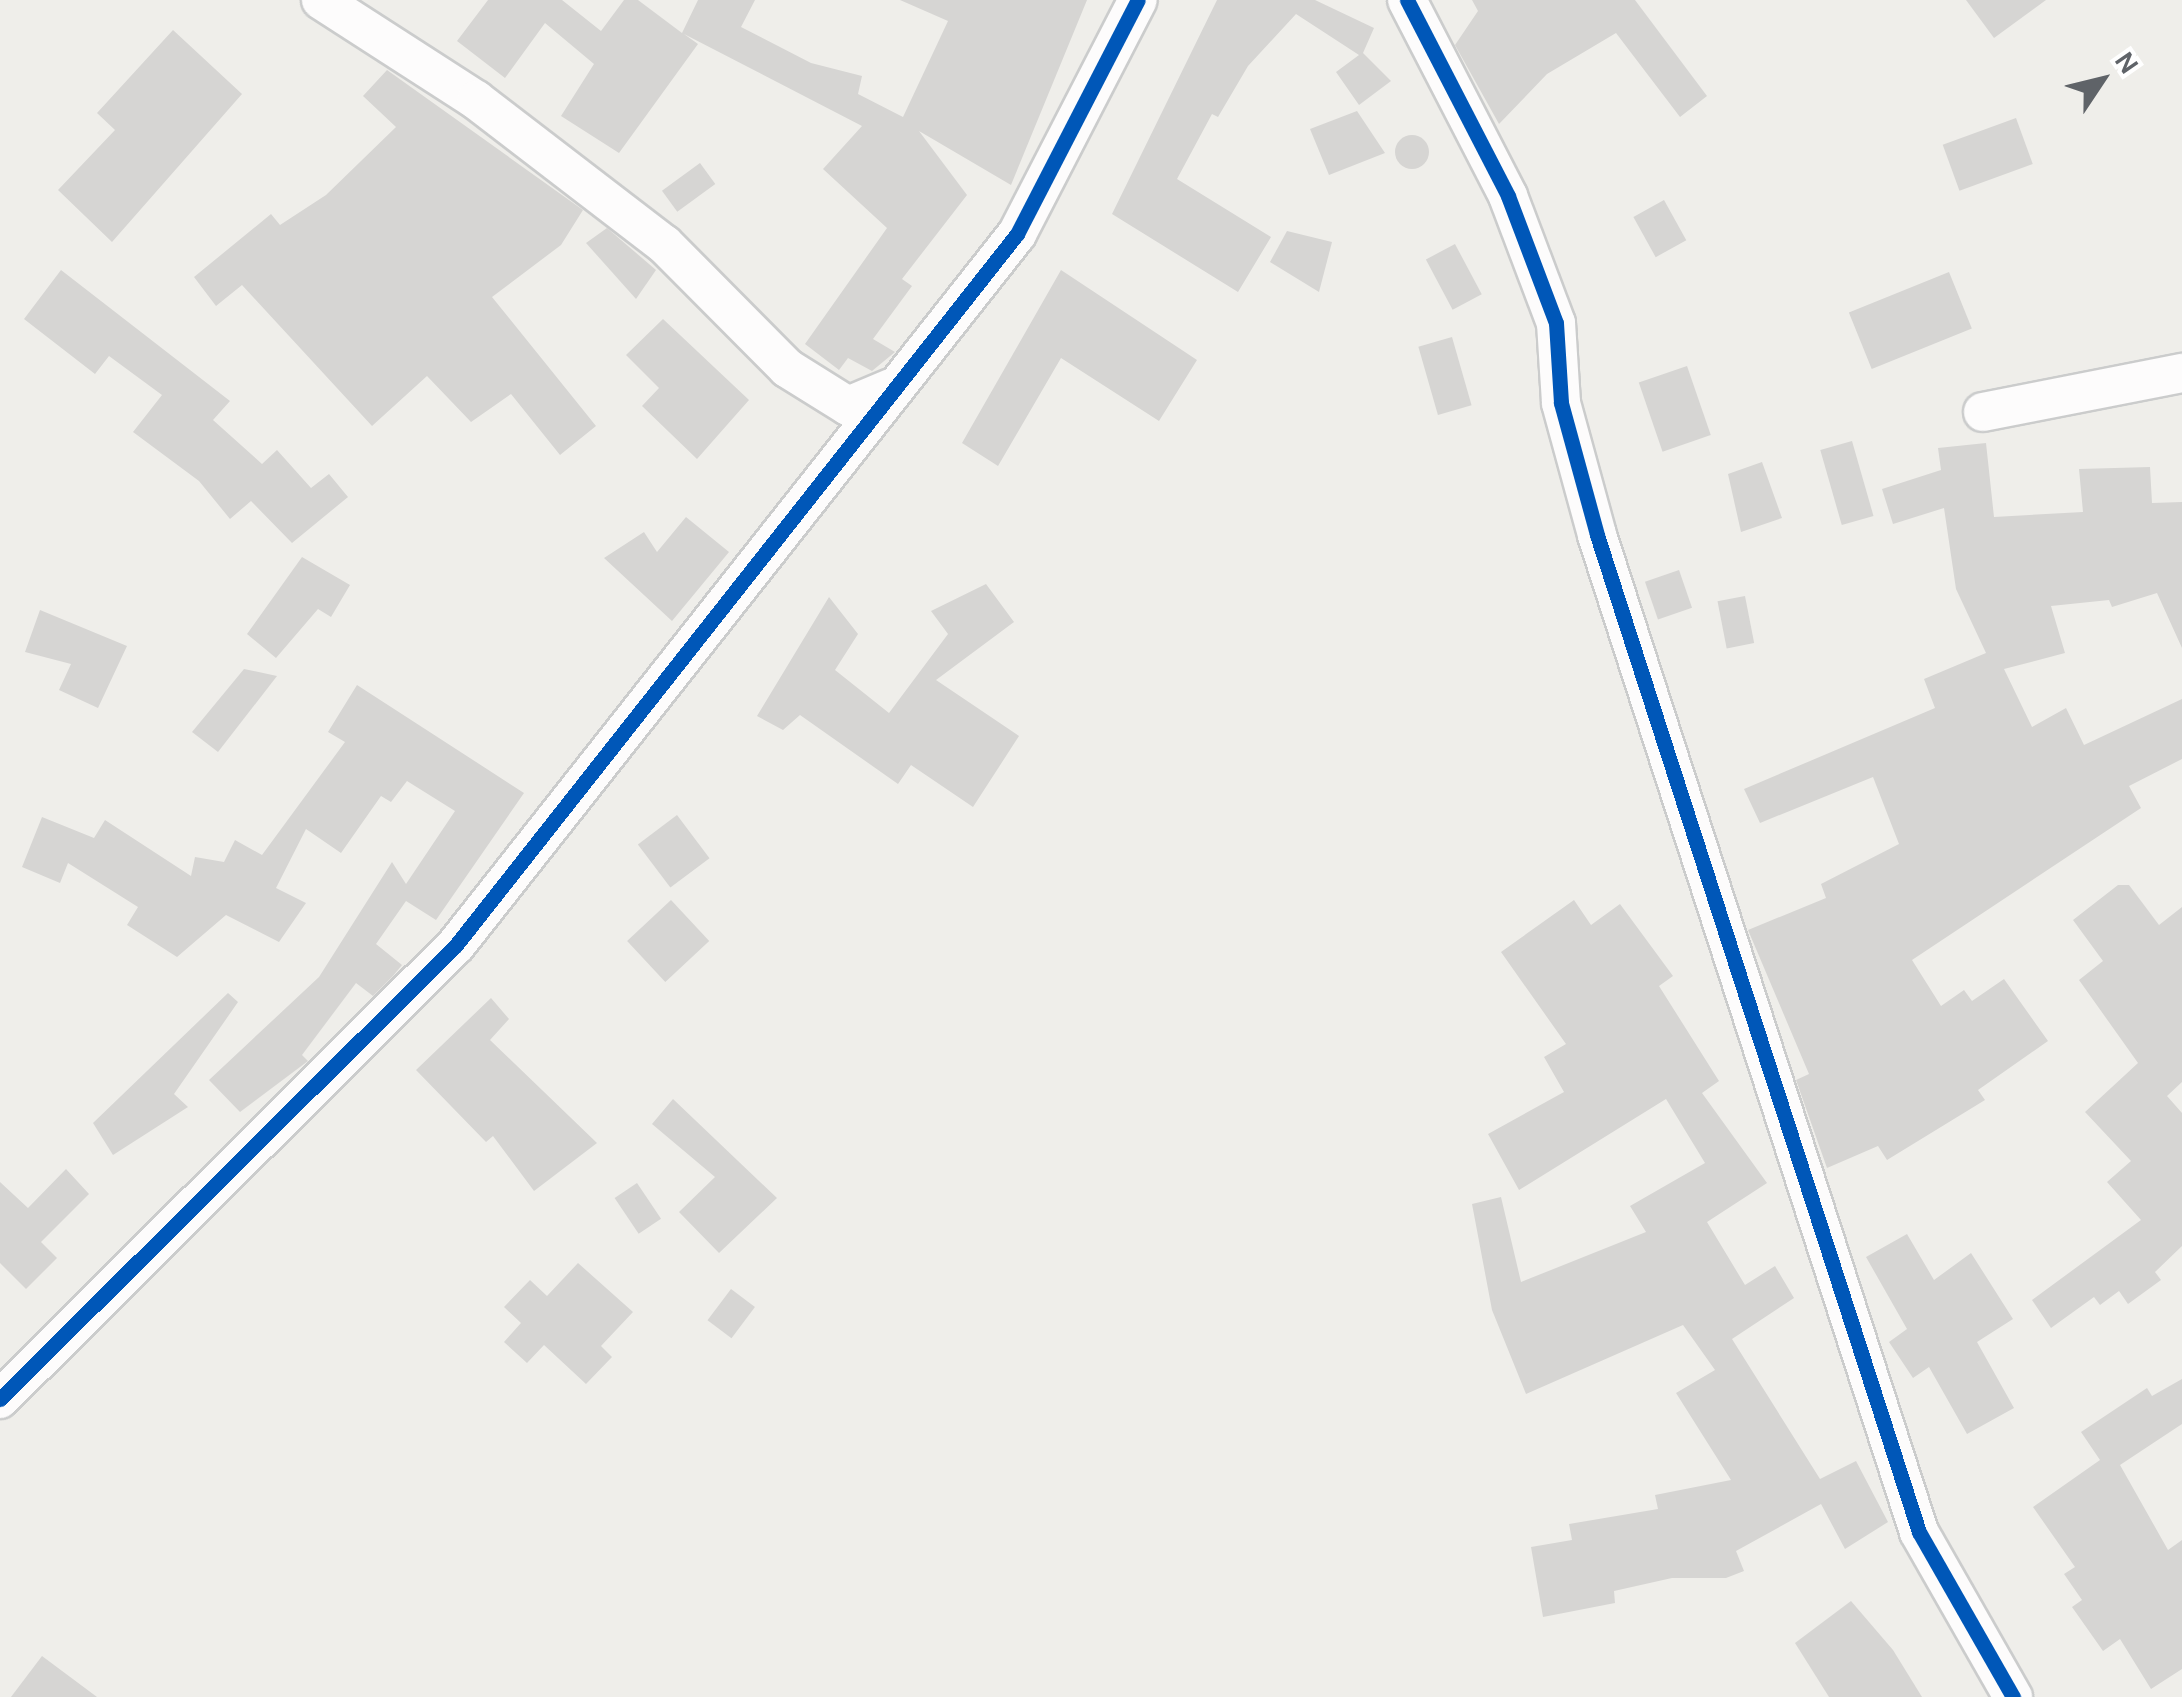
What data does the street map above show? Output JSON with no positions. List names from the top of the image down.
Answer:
{
  "north": "top right"
}
